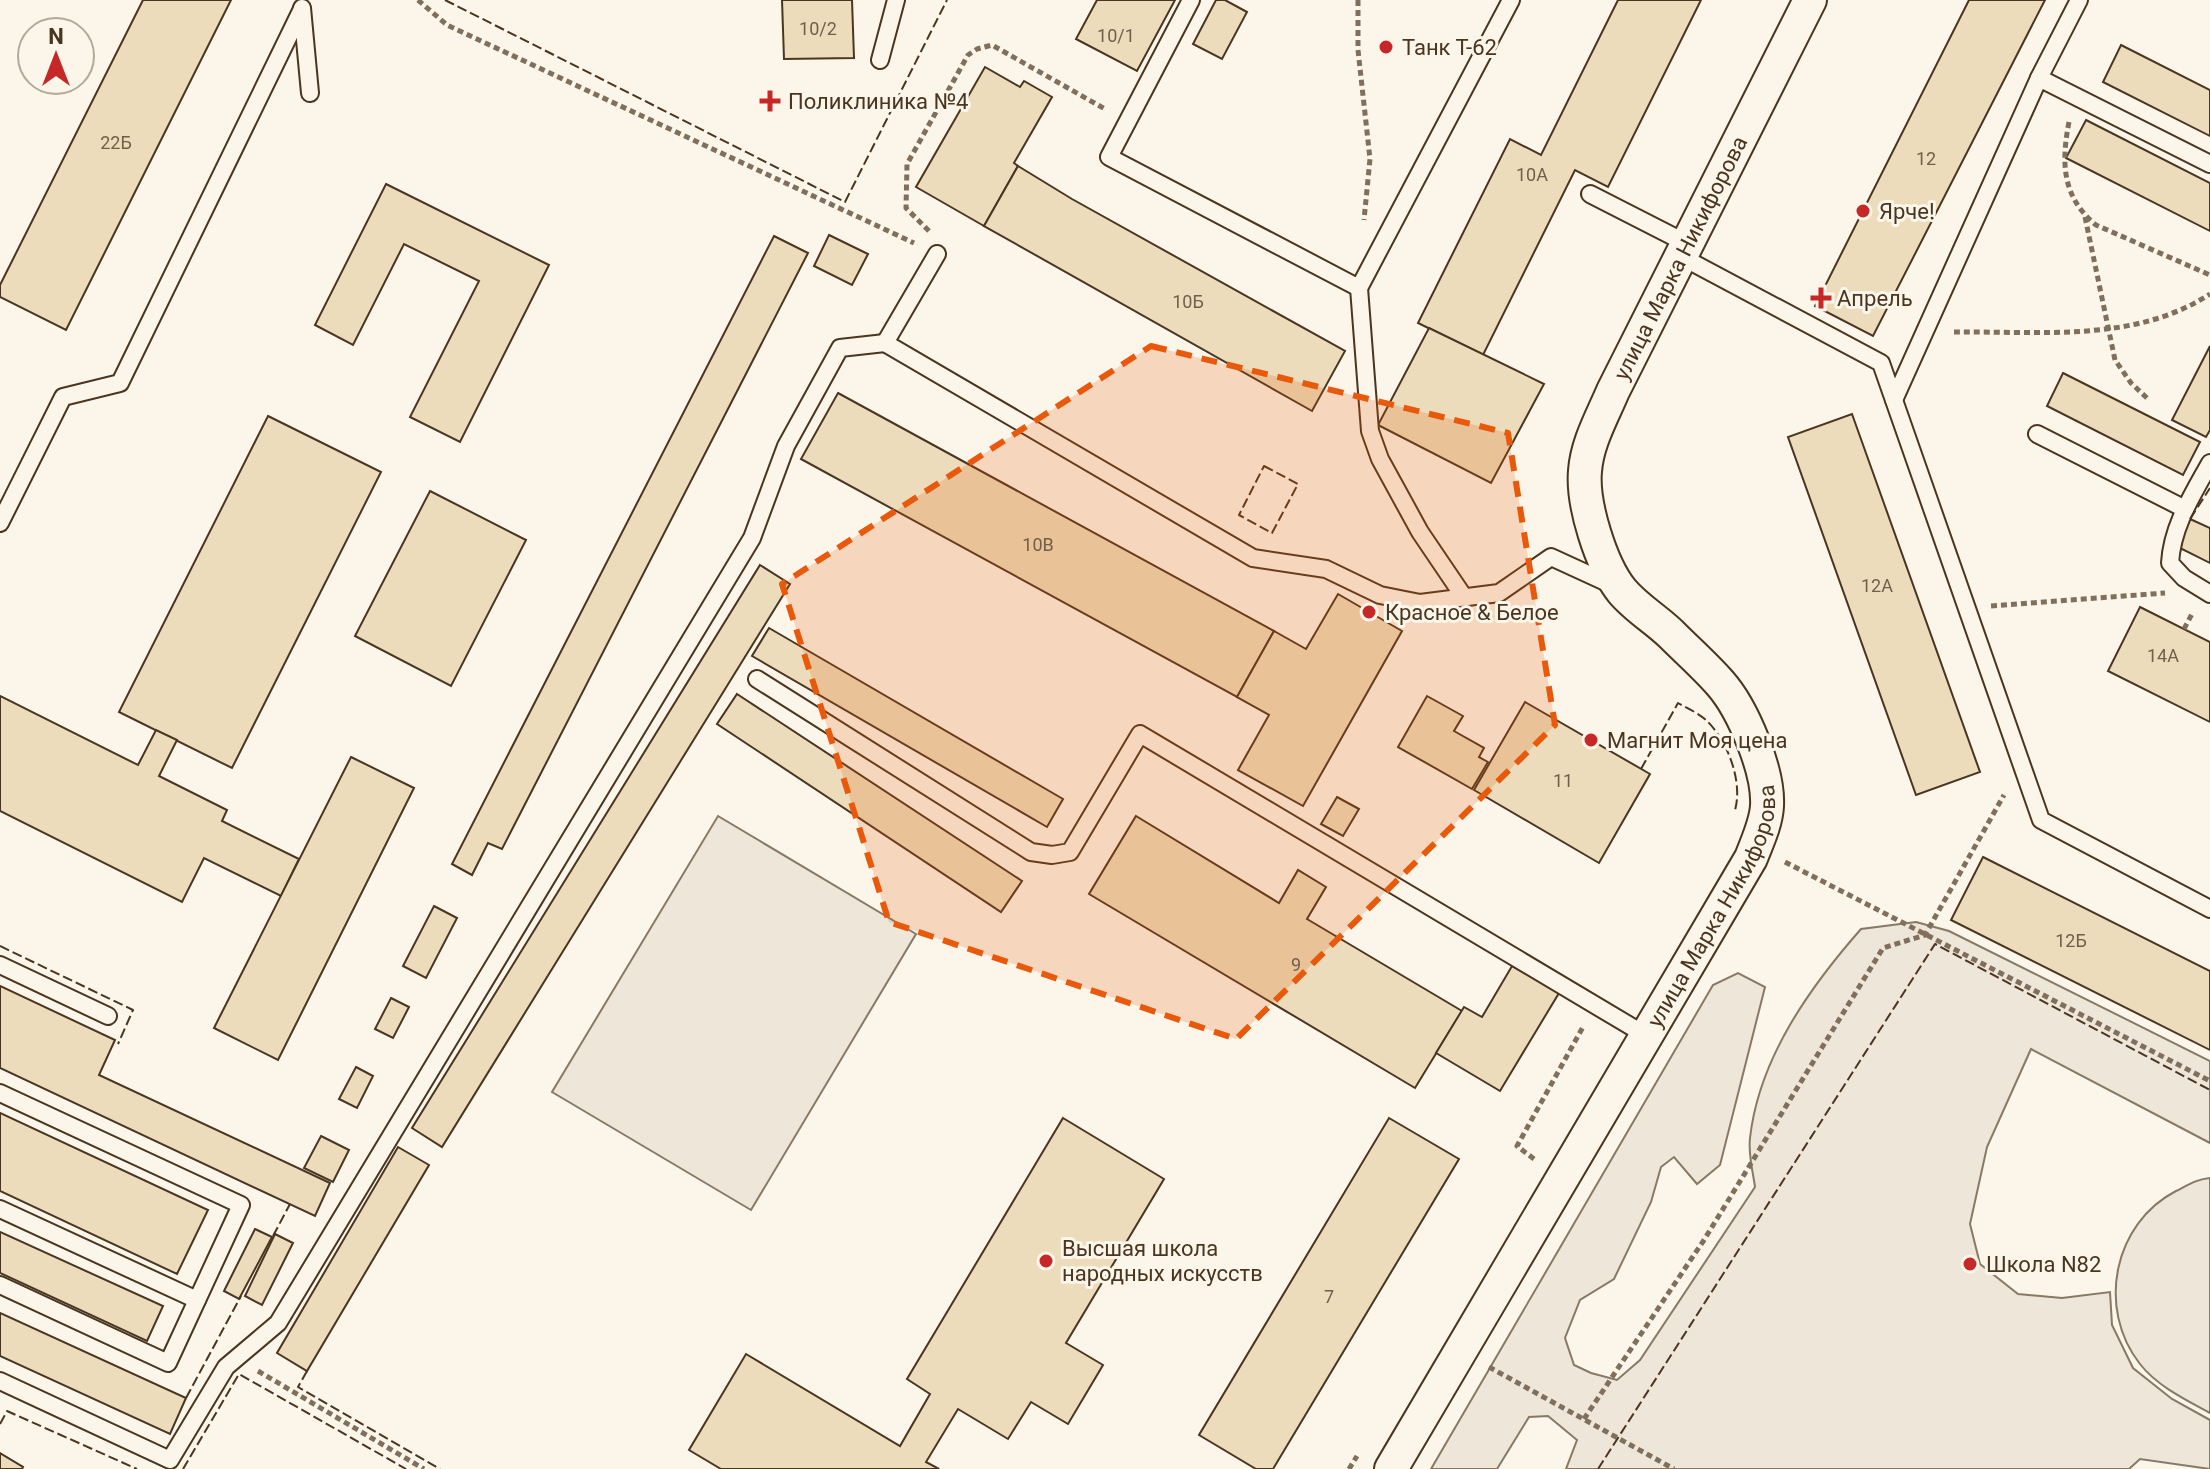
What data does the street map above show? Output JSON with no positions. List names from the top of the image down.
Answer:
{
  "streets": {
    "street": ["улица Марка Никифорова"]
  },
  "places": {
    "other": [
      "Танк Т-62",
      "Ярче!",
      "Красное & Белое",
      "Магнит Моя цена",
      "Высшая школа народных искусств",
      "Школа N82"
    ],
    "health": ["Поликлиника №4", "Апрель"]
  },
  "house_numbers": [
    "10/2",
    "10/1",
    "22Б",
    "12",
    "10А",
    "10Б",
    "10В",
    "12А",
    "14А",
    "11",
    "12Б",
    "9",
    "7"
  ],
  "north": "top"
}
